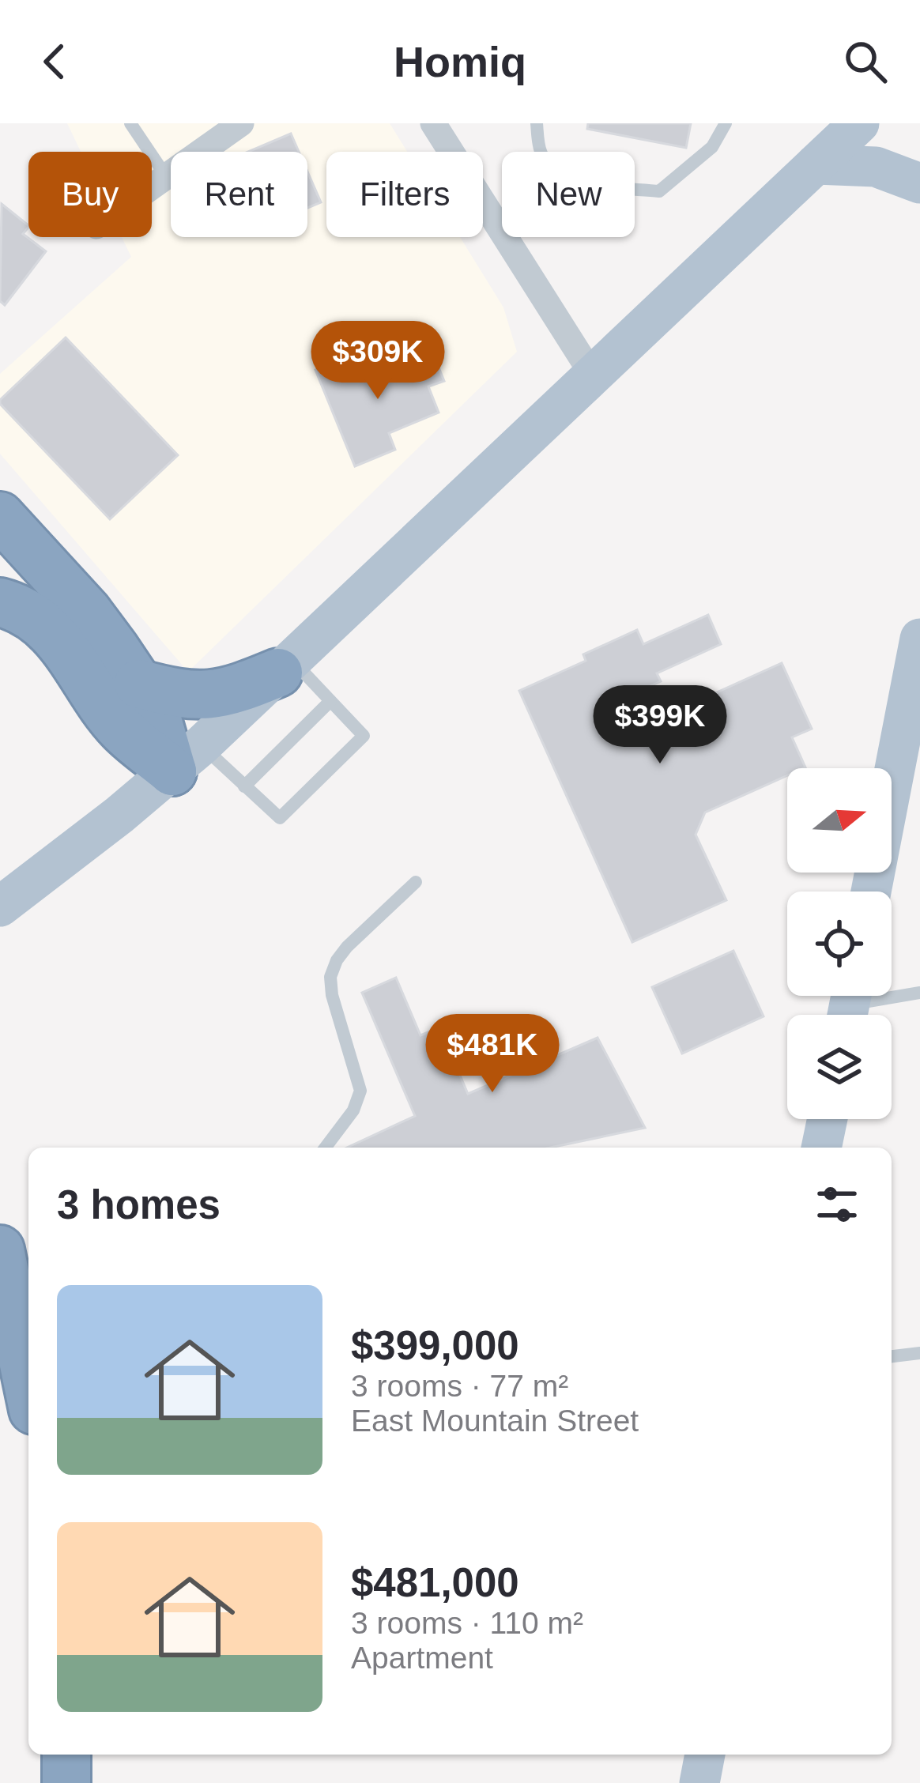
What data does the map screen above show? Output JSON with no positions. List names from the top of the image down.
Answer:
{
  "north": "right",
  "page": {
    "header": "Homiq",
    "chip": [
      "Buy",
      "Rent",
      "Filters",
      "New"
    ],
    "price": ["$309K", "$399K", "$481K"],
    "heading": "3 homes",
    "list": [
      {
        "name": "$399,000",
        "note": "3 rooms · 77 m² · East Mountain Street"
      },
      {
        "name": "$481,000",
        "note": "3 rooms · 110 m² · Apartment"
      }
    ]
  }
}
